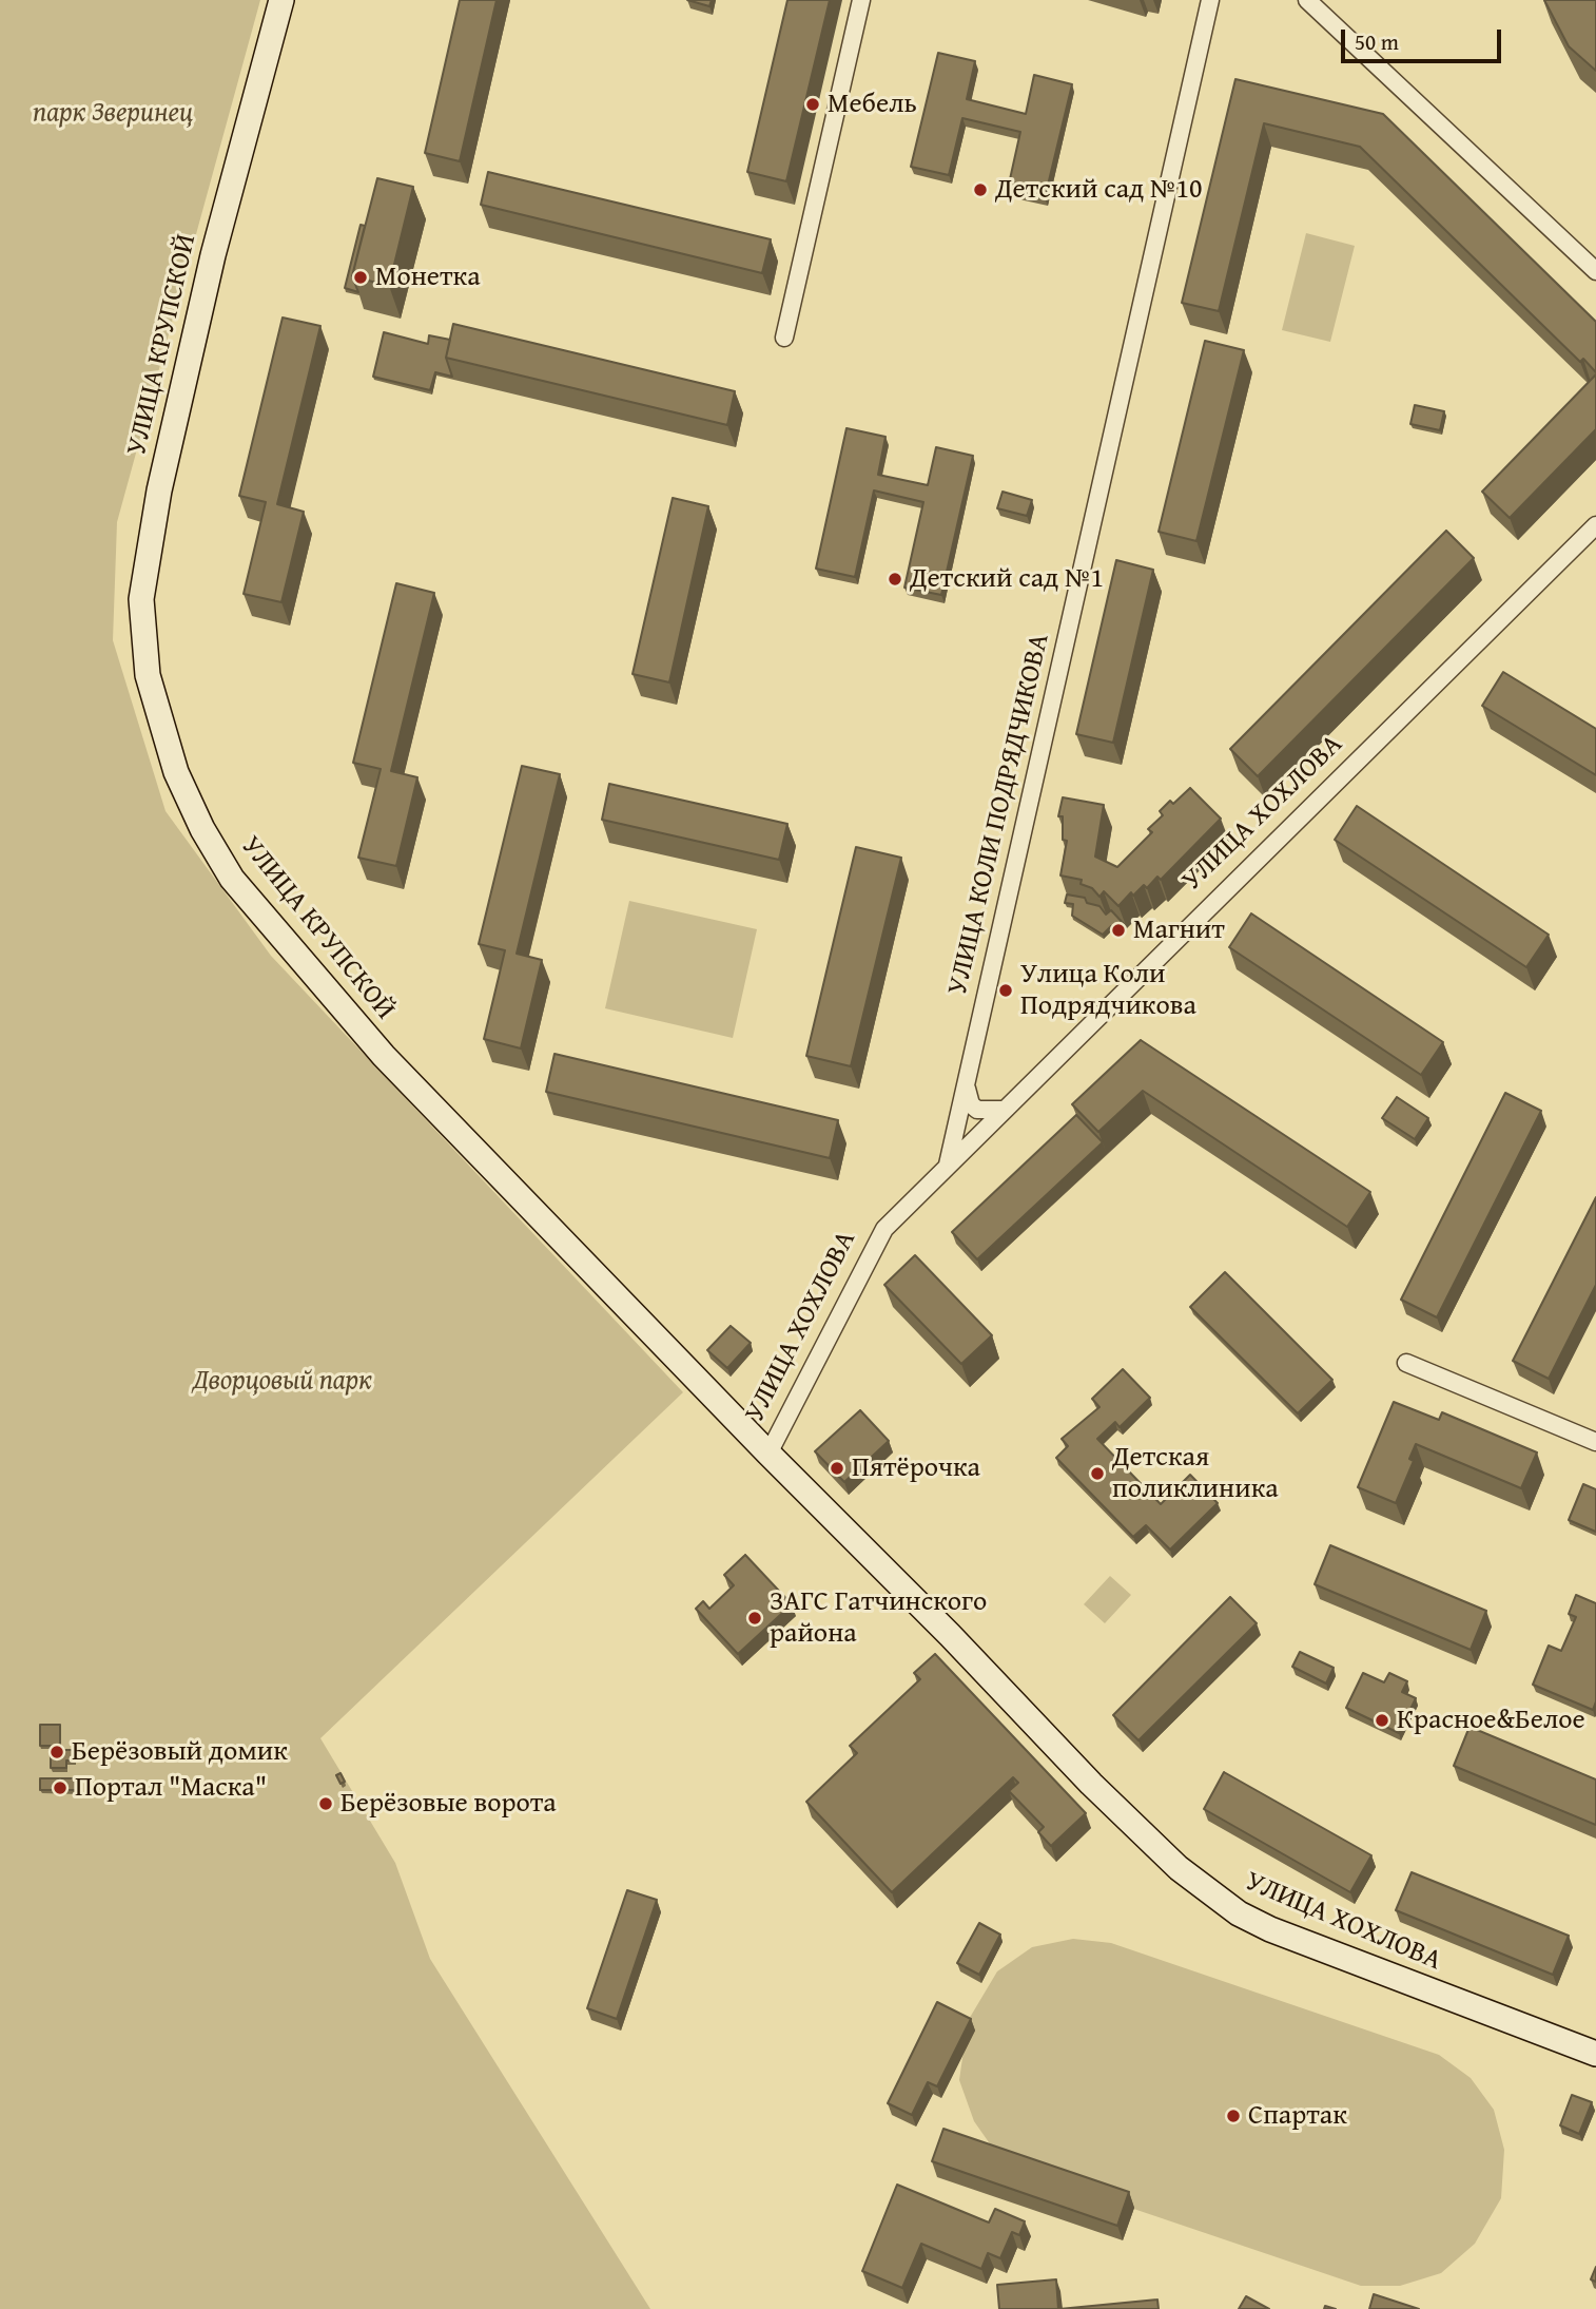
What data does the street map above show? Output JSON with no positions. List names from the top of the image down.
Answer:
{
  "streets": {
    "street": ["УЛИЦА КРУПСКОЙ", "УЛИЦА ХОХЛОВА", "УЛИЦА КОЛИ ПОДРЯДЧИКОВА"]
  },
  "crossings": [
    ["УЛИЦА КРУПСКОЙ", "УЛИЦА ХОХЛОВА"],
    ["УЛИЦА ХОХЛОВА", "УЛИЦА КОЛИ ПОДРЯДЧИКОВА"]
  ],
  "parks": ["парк Зверинец", "Дворцовый парк"],
  "places": [
    "Мебель",
    "Детский сад №10",
    "Монетка",
    "Детский сад №1",
    "Магнит",
    "Улица Коли Подрядчикова",
    "Пятёрочка",
    "Детская поликлиника",
    "ЗАГС Гатчинского района",
    "Красное&Белое",
    "Берёзовый домик",
    "Портал \"Маска\"",
    "Берёзовые ворота",
    "Спартак"
  ],
  "scale_bar": "50 m"
}
